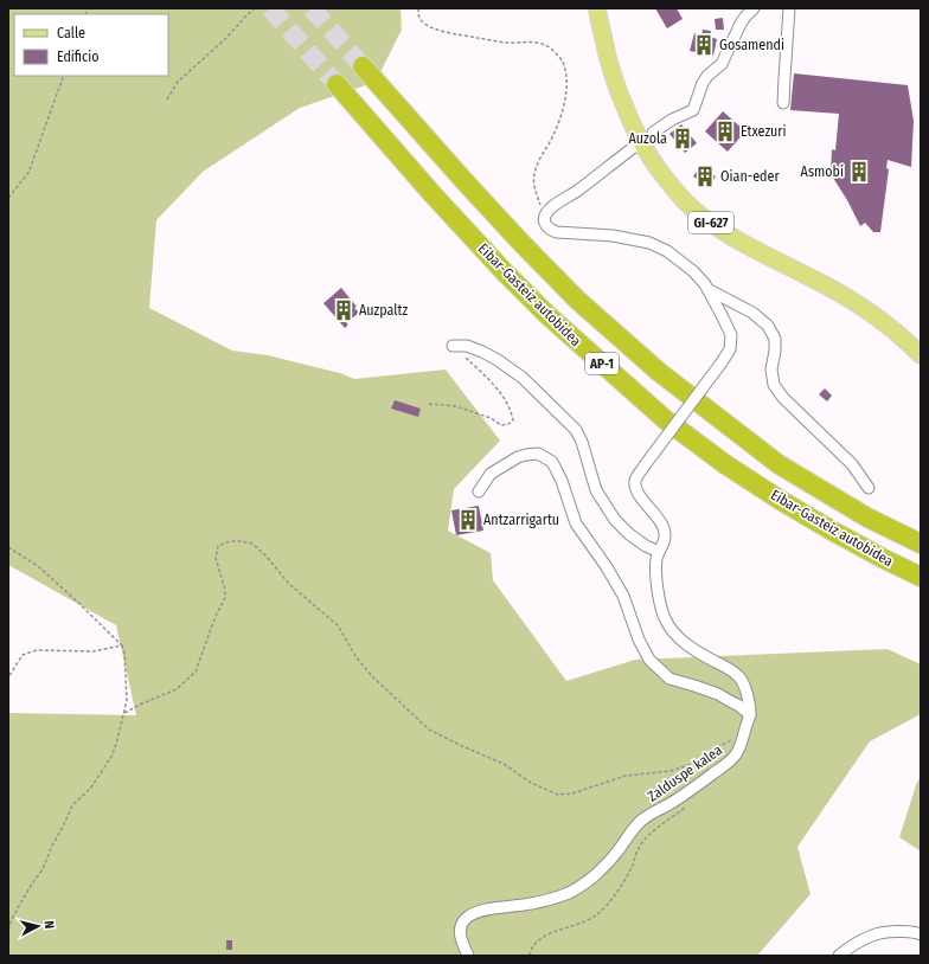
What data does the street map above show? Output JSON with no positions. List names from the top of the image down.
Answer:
{
  "streets": {
    "highway": ["Eibar-Gasteiz autobidea", "AP-1"],
    "main road": ["GI-627"],
    "street": ["Zalduspe kalea"]
  },
  "places": {
    "building": [
      "Gosamendi",
      "Etxezuri",
      "Auzola",
      "Asmobi",
      "Oian-eder",
      "Auzpaltz",
      "Antzarrigartu"
    ]
  },
  "legend": ["Calle", "Edificio"],
  "north": "right"
}
